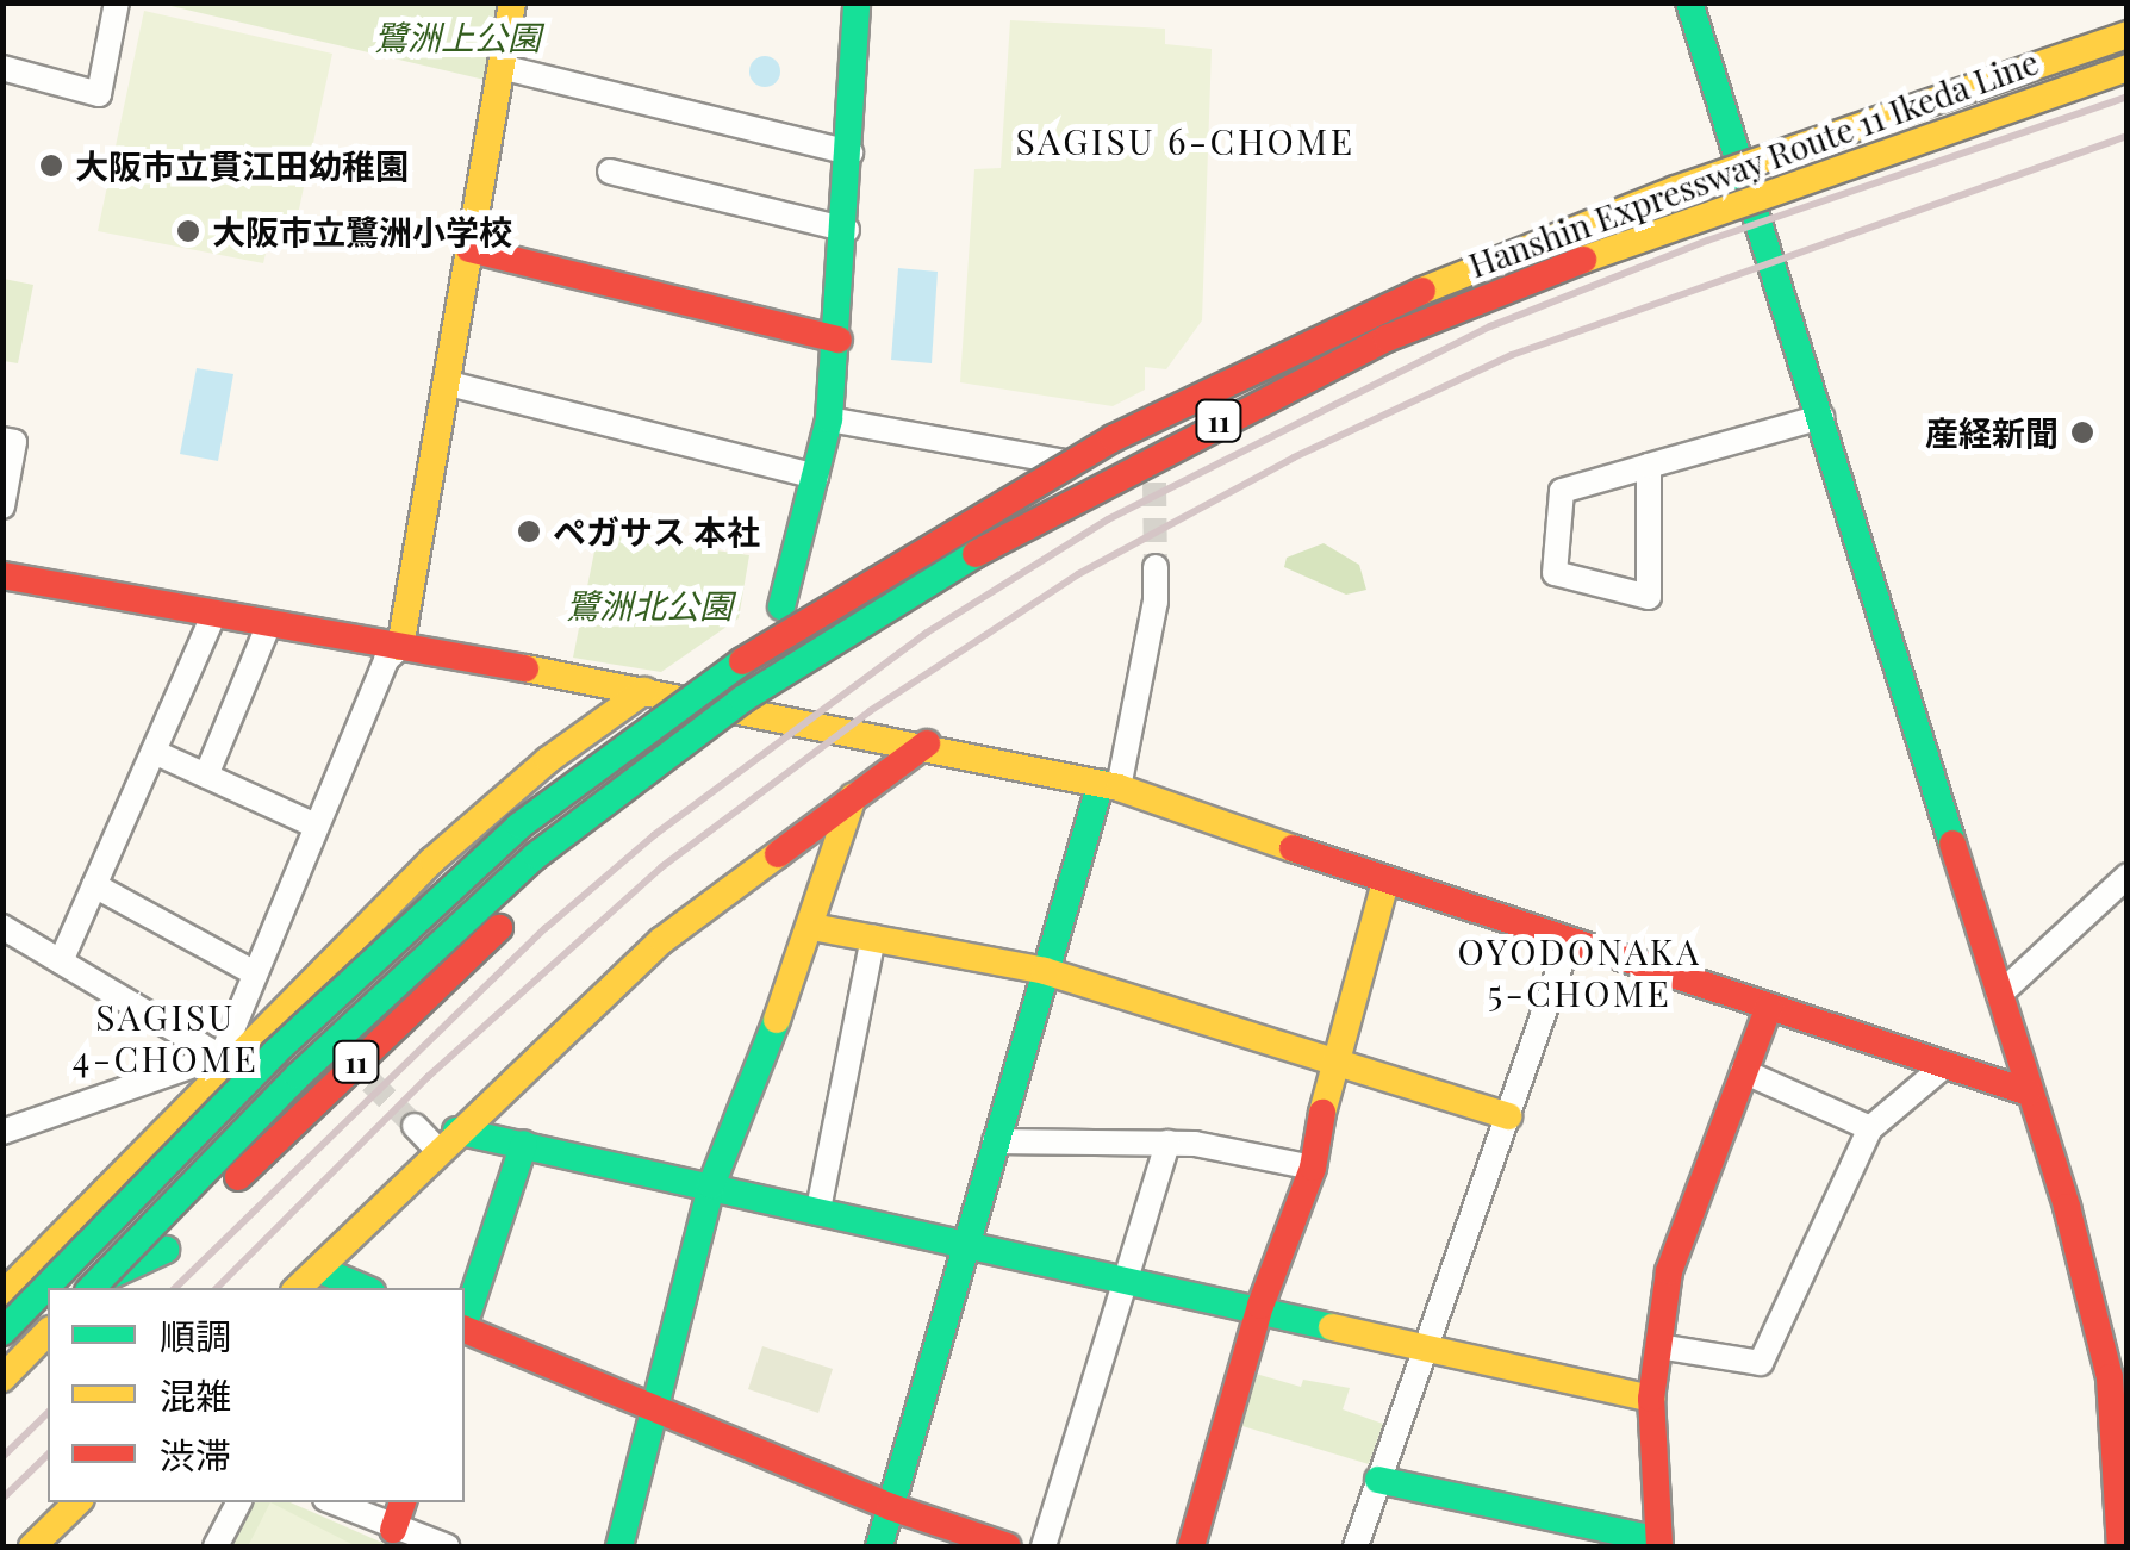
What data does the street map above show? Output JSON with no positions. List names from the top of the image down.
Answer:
{
  "streets": {
    "main road": ["Hanshin Expressway Route 11 Ikeda Line", "11"]
  },
  "crossings": [
    ["Hanshin Expressway Route 11 Ikeda Line", "11"]
  ],
  "districts": ["SAGISU 6-CHOME", "OYODONAKA 5-CHOME", "SAGISU 4-CHOME"],
  "parks": ["鷺洲上公園", "鷺洲北公園"],
  "places": [
    "大阪市立貫江田幼稚園",
    "大阪市立鷺洲小学校",
    "産経新聞",
    "ペガサス 本社"
  ],
  "legend": ["順調", "混雑", "渋滞"]
}
